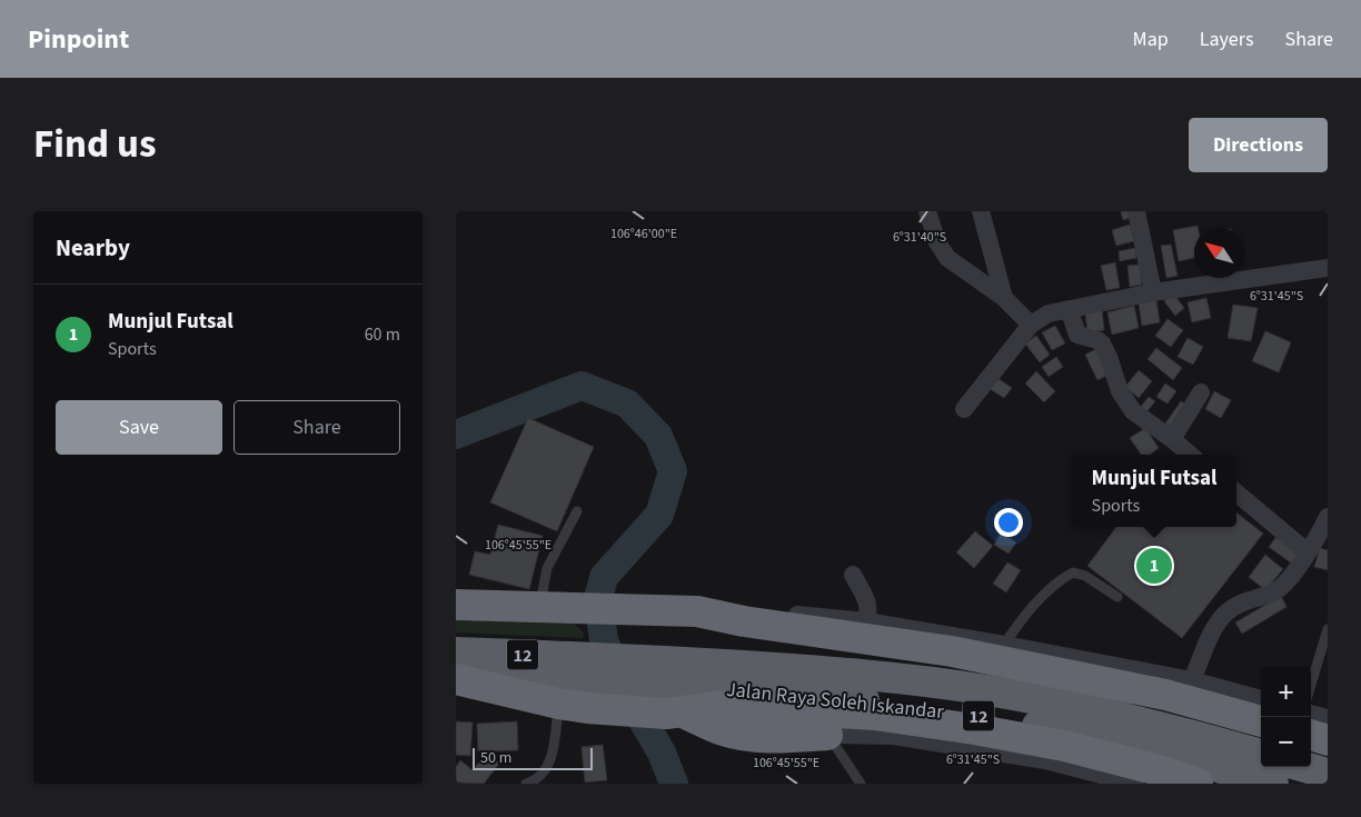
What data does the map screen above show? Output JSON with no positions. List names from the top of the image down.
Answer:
{
  "streets": {
    "highway": ["12", "Jalan Raya Soleh Iskandar"]
  },
  "scale_bar": "50 m",
  "north": "top left",
  "page": {
    "header": "Pinpoint",
    "nav": ["Map", "Layers", "Share"],
    "title": "Find us",
    "buttons": [
      "Directions",
      ["Save", "Share"]
    ],
    "heading": "Nearby",
    "list": [
      {
        "mark": "1",
        "name": "Munjul Futsal",
        "note": "Sports",
        "value": "60 m"
      }
    ],
    "popup": ["Munjul Futsal", "Sports"],
    "pins": "1",
    "map_buttons": ["+", "−"],
    "scale": "50 m"
  },
  "coordinates": [
    "106°46'00\"E",
    "6°31'40\"S",
    "6°31'45\"S",
    "106°45'55\"E"
  ]
}
